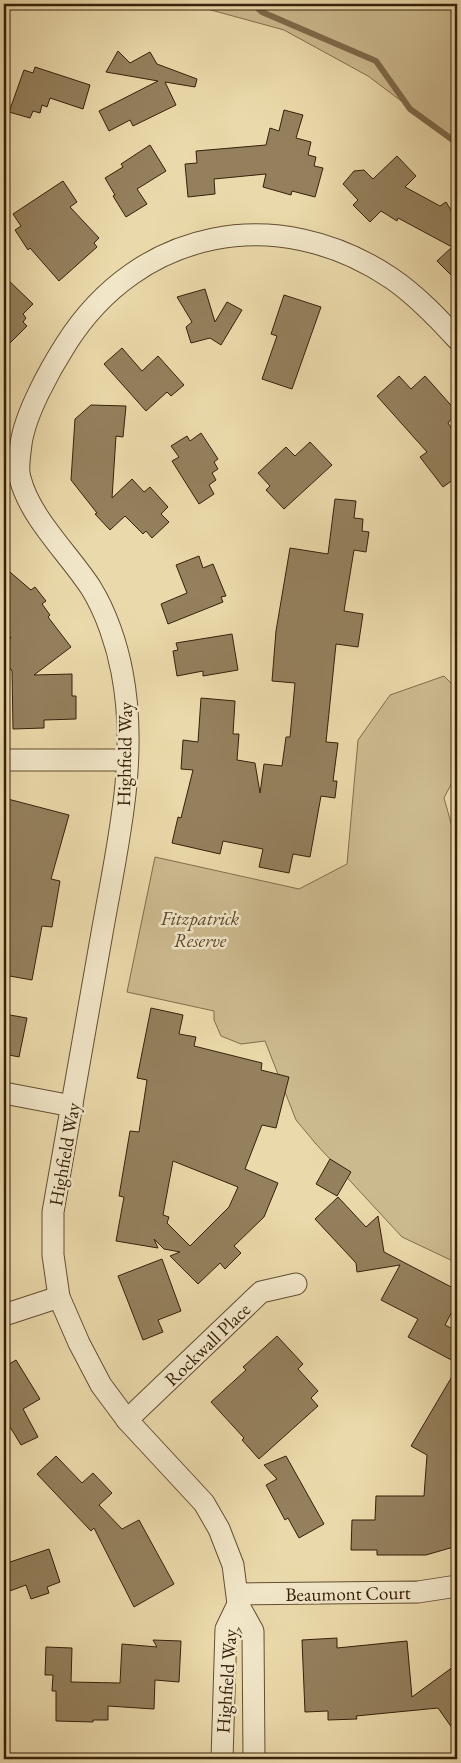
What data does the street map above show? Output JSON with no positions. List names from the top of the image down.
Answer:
{
  "streets": {
    "street": ["Highfield Way", "Rockwall Place", "Beaumont Court"]
  },
  "crossings": [
    ["Highfield Way", "Rockwall Place"],
    ["Highfield Way", "Beaumont Court"]
  ],
  "parks": ["Fitzpatrick Reserve"]
}
